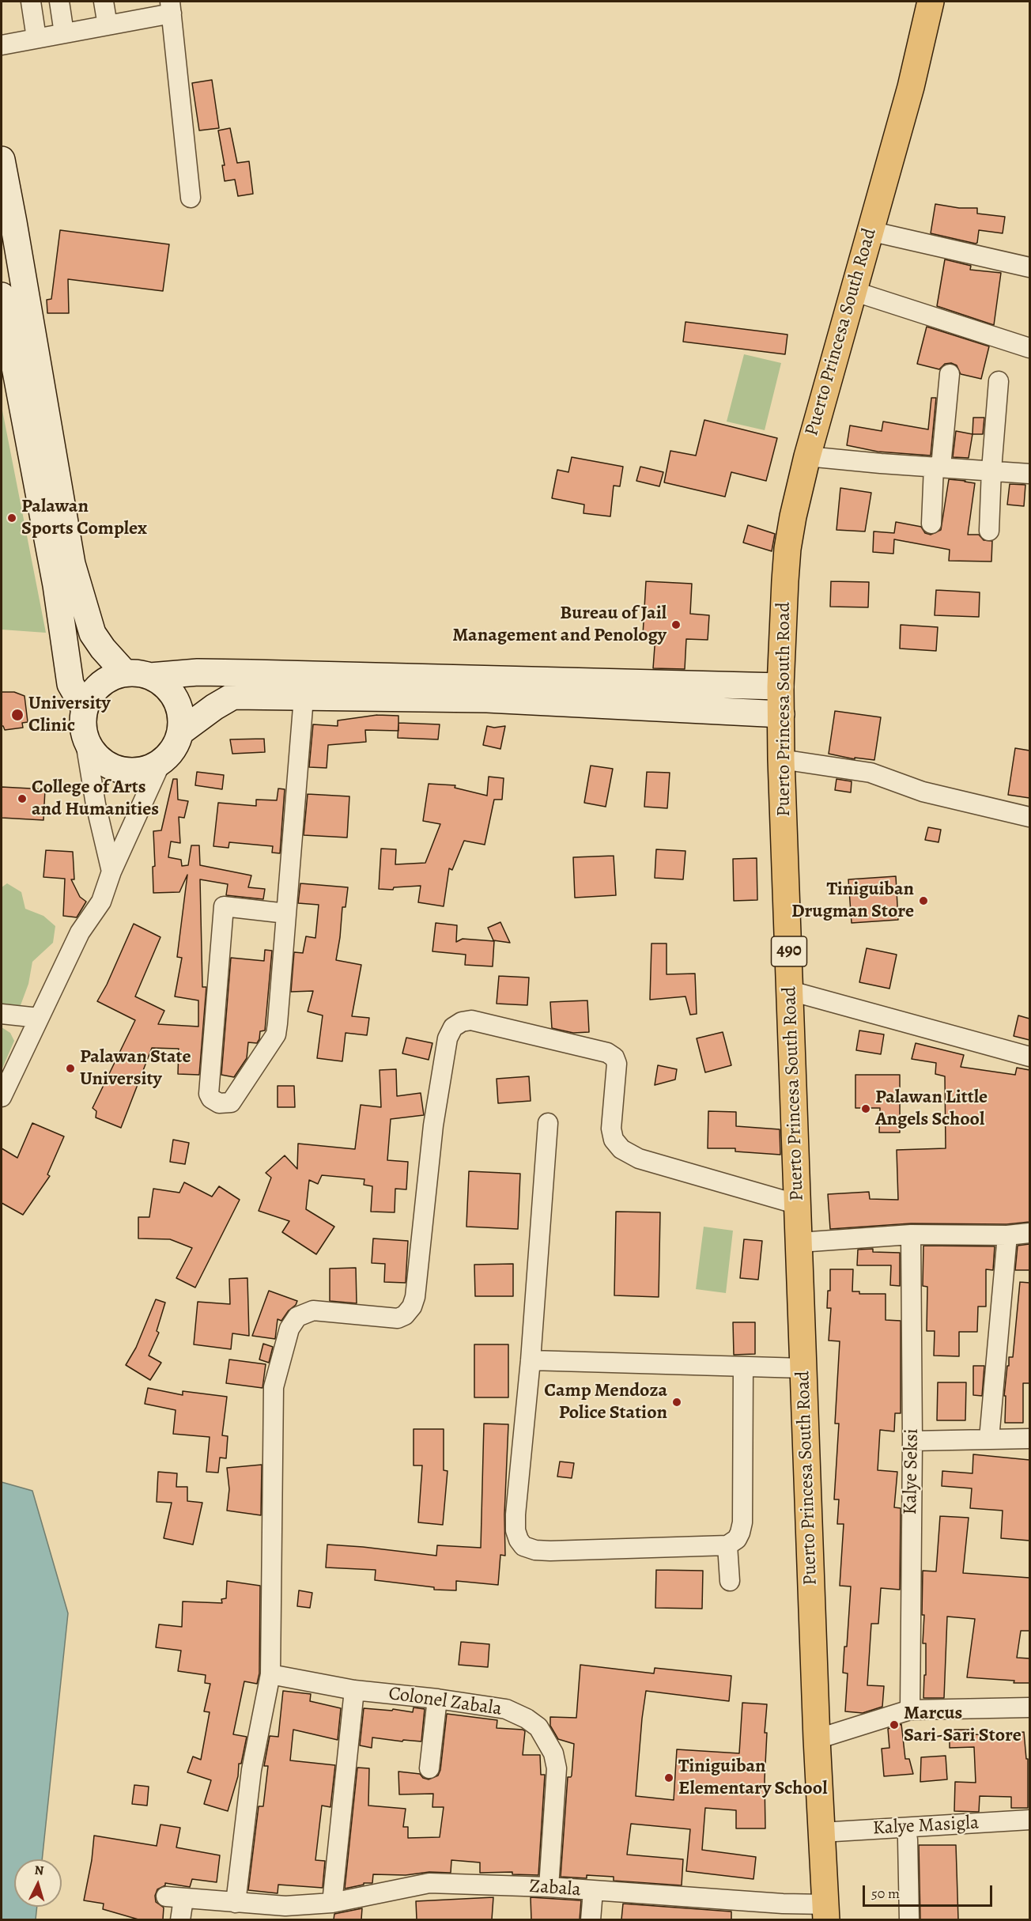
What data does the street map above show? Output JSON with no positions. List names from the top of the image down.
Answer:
{
  "streets": {
    "main road": ["Puerto Princesa South Road", "490"],
    "street": [
      "Kalye Seksi",
      "Colonel Zabala",
      "Kalye Masigla",
      "Zabala"
    ]
  },
  "crossings": [
    ["Puerto Princesa South Road", "Kalye Masigla"],
    ["Puerto Princesa South Road", "Zabala"],
    ["Colonel Zabala", "Zabala"]
  ],
  "places": [
    "Palawan Sports Complex",
    "Bureau of Jail Management and Penology",
    "University Clinic",
    "College of Arts and Humanities",
    "Tiniguiban Drugman Store",
    "Palawan State University",
    "Palawan Little Angels School",
    "Camp Mendoza Police Station",
    "Marcus Sari-Sari Store",
    "Tiniguiban Elementary School"
  ],
  "scale_bar": "50 m",
  "north": "top"
}
